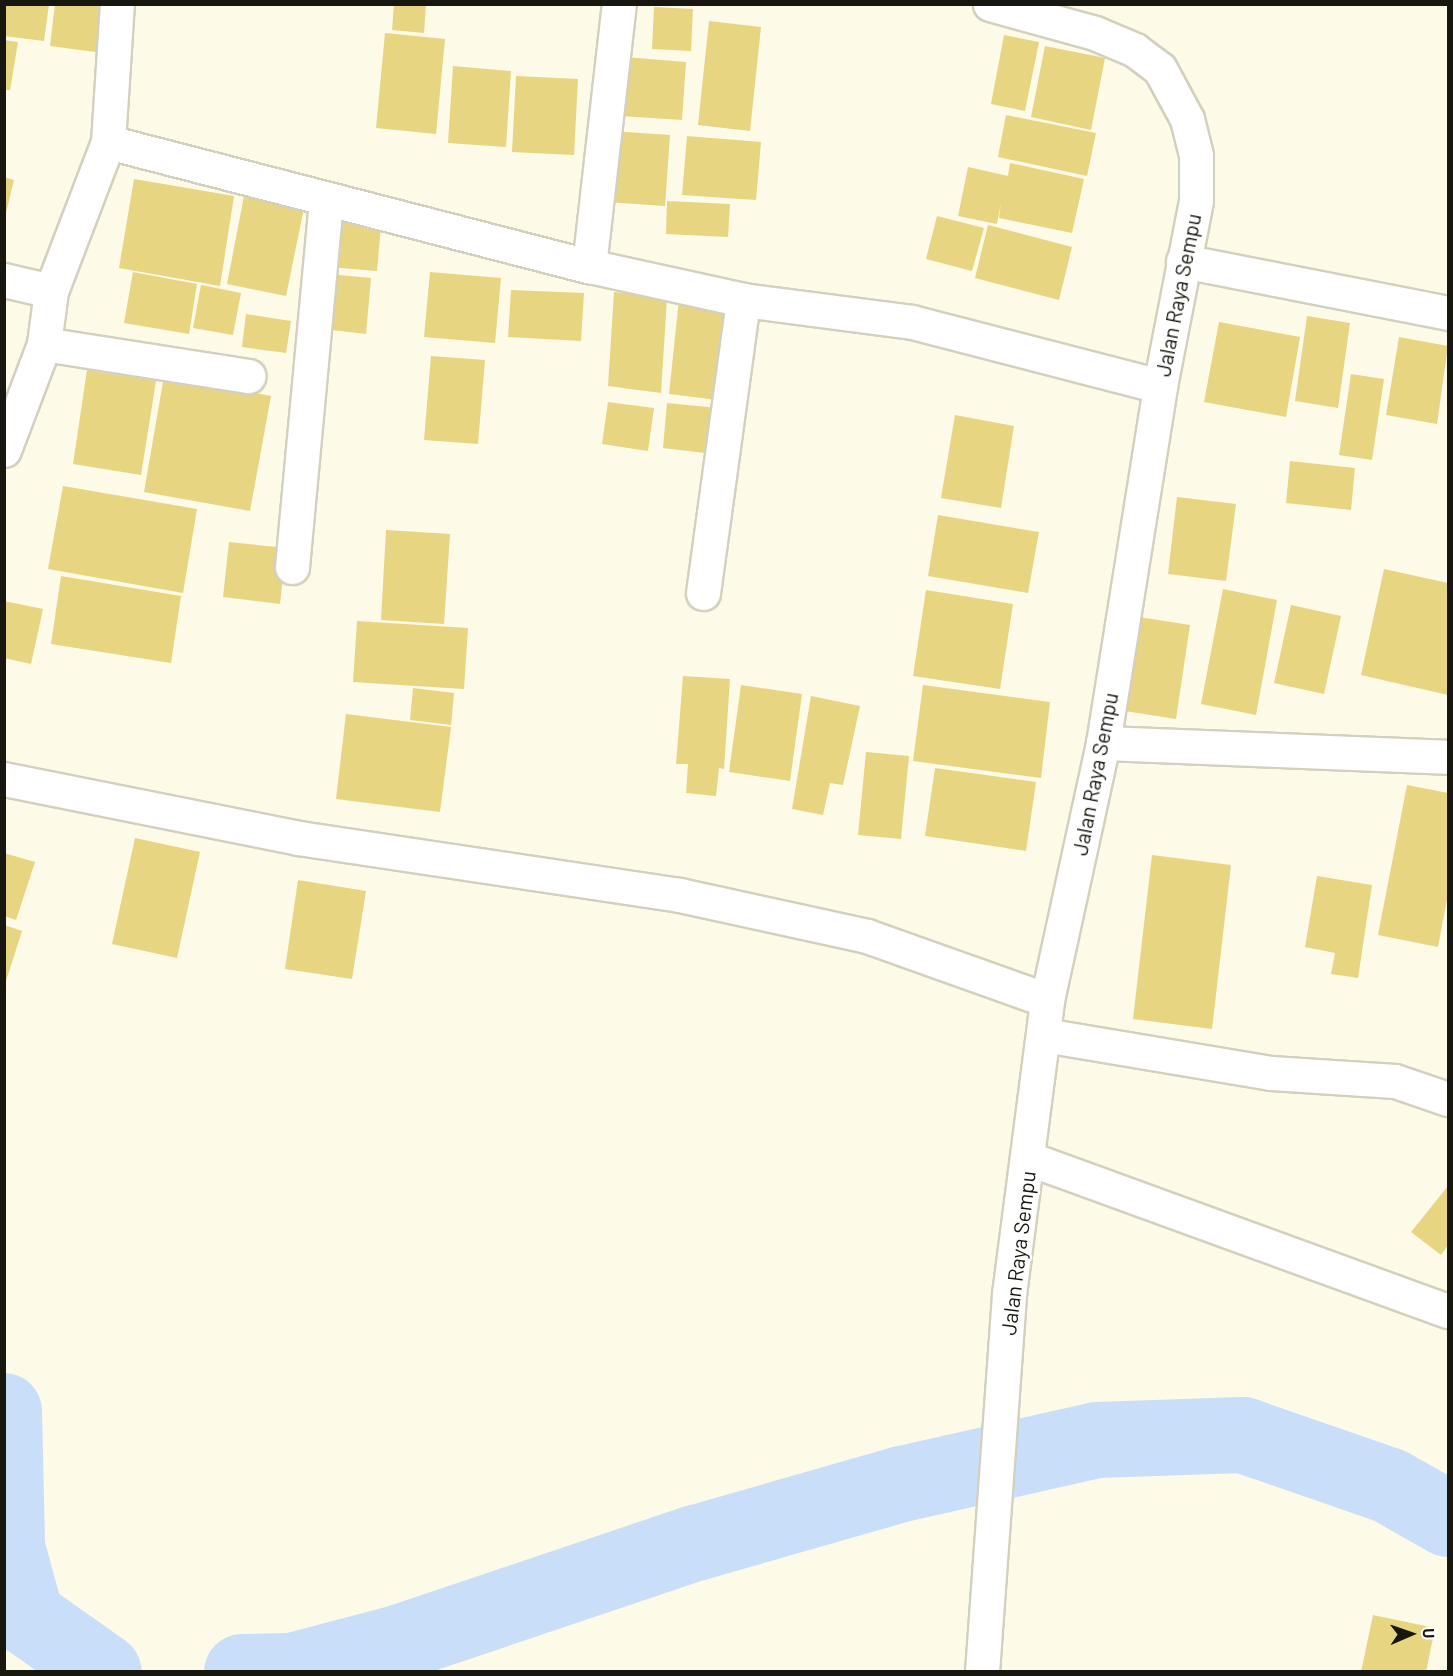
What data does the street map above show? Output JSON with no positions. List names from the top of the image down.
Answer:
{
  "streets": {
    "street": ["Jalan Raya Sempu"]
  },
  "north": "right"
}
